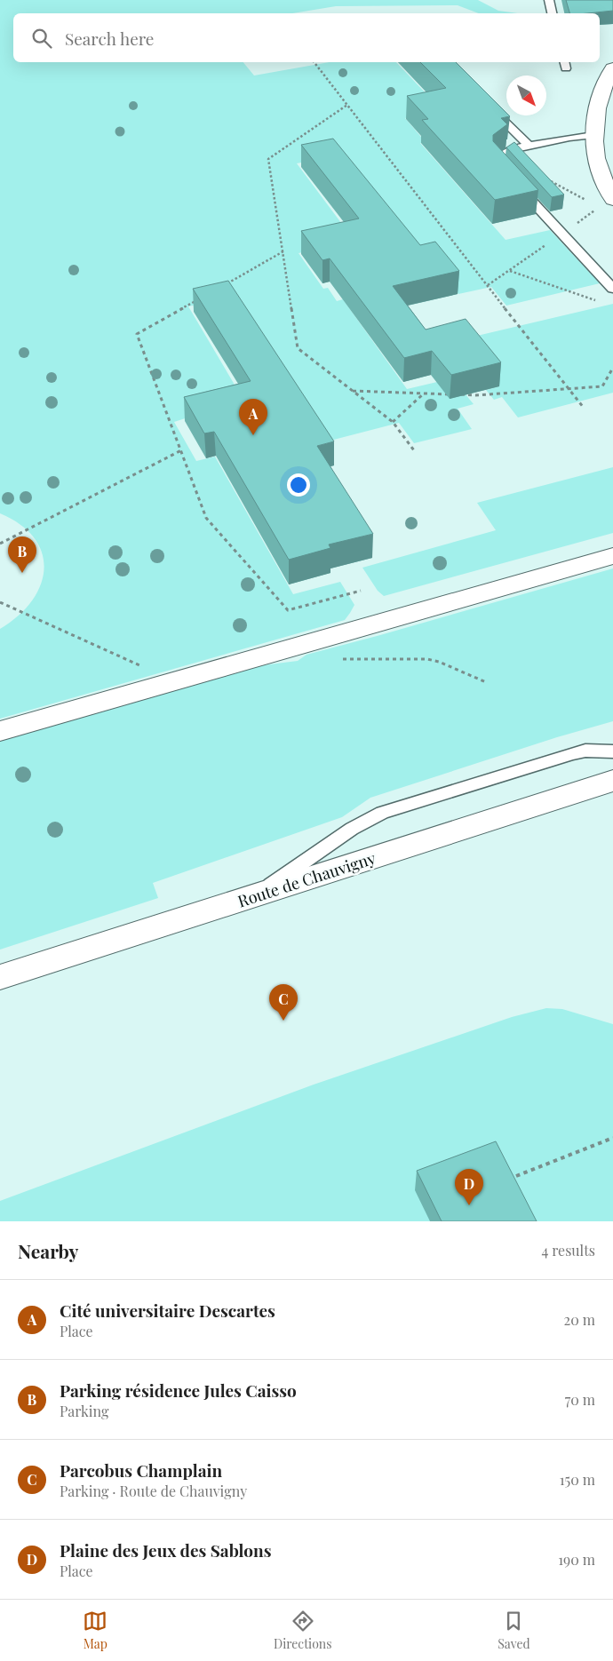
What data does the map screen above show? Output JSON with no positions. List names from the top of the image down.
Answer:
{
  "streets": {
    "street": ["Route de Chauvigny"]
  },
  "north": "bottom right",
  "page": {
    "search": "Search here",
    "pins": [
      "A",
      "B",
      "C",
      "D"
    ],
    "heading": ["Nearby", "4 results"],
    "list": [
      {
        "mark": "A",
        "name": "Cité universitaire Descartes",
        "note": "Place",
        "value": "20 m"
      },
      {
        "mark": "B",
        "name": "Parking résidence Jules Caisso",
        "note": "Parking",
        "value": "70 m"
      },
      {
        "mark": "C",
        "name": "Parcobus Champlain",
        "note": "Parking · Route de Chauvigny",
        "value": "150 m"
      },
      {
        "mark": "D",
        "name": "Plaine des Jeux des Sablons",
        "note": "Place",
        "value": "190 m"
      }
    ],
    "nav": ["Map", "Directions", "Saved"]
  }
}
